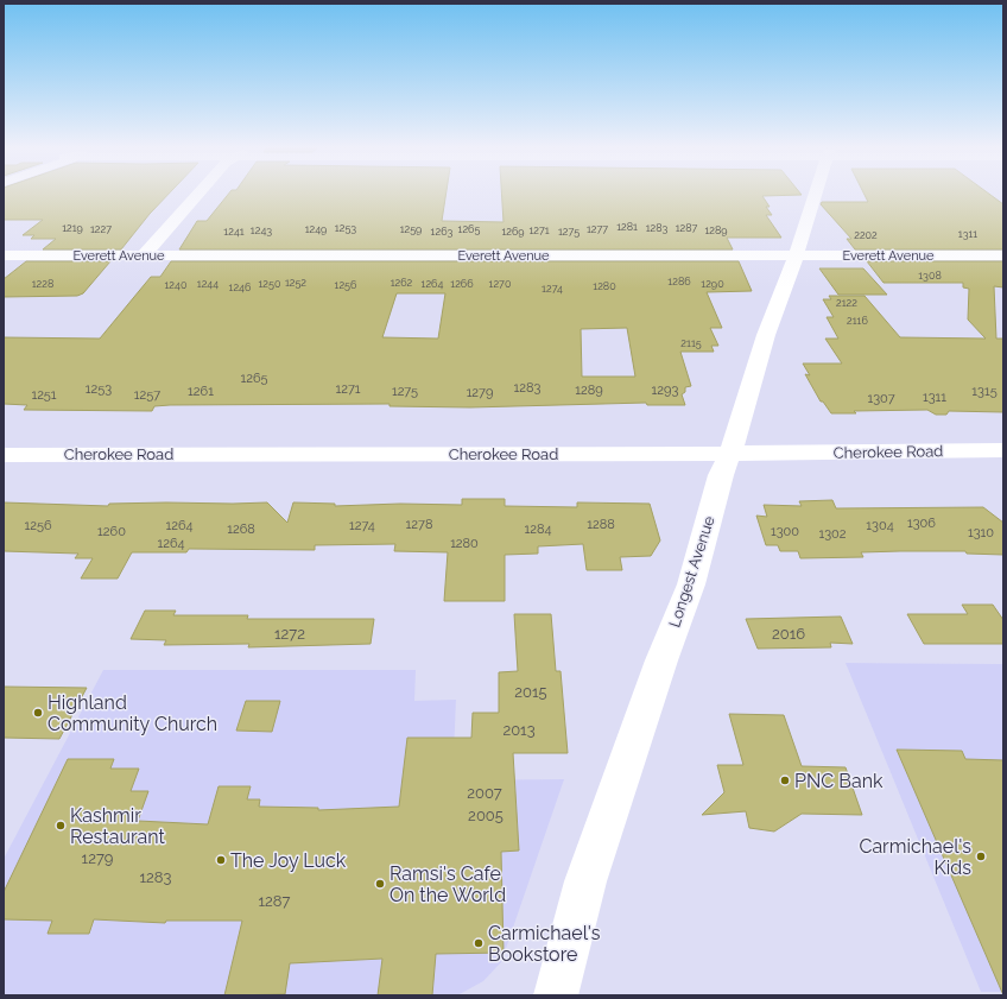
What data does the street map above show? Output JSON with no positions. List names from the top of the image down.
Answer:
{
  "streets": {
    "street": ["Everett Avenue", "Cherokee Road", "Longest Avenue"]
  },
  "crossings": [
    ["Everett Avenue", "Longest Avenue"],
    ["Cherokee Road", "Longest Avenue"]
  ],
  "places": [
    "Highland Community Church",
    "PNC Bank",
    "Kashmir Restaurant",
    "Carmichael's Kids",
    "The Joy Luck",
    "Ramsi's Cafe On the World",
    "Carmichael's Bookstore"
  ],
  "house_numbers": [
    "1281",
    "1219",
    "1253",
    "1283",
    "1287",
    "1227",
    "1249",
    "1259",
    "1265",
    "1277",
    "1243",
    "1271",
    "1289",
    "1241",
    "1263",
    "1269",
    "1275",
    "1311",
    "2202",
    "1308",
    "1286",
    "1252",
    "1262",
    "1228",
    "1244",
    "1250",
    "1264",
    "1266",
    "1270",
    "1290",
    "1240",
    "1256",
    "1280",
    "1246",
    "1274",
    "2122",
    "2116",
    "2115",
    "1265",
    "1283",
    "1253",
    "1271",
    "1289",
    "1293",
    "1261",
    "1275",
    "1315",
    "1279",
    "1251",
    "1257",
    "1311",
    "1307",
    "1306",
    "1278",
    "1288",
    "1256",
    "1264",
    "1274",
    "1304",
    "1268",
    "1284",
    "1260",
    "1300",
    "1310",
    "1302",
    "1264",
    "1280",
    "1272",
    "2016",
    "2015",
    "2013",
    "2007",
    "2005",
    "1279",
    "1283",
    "1287"
  ]
}
